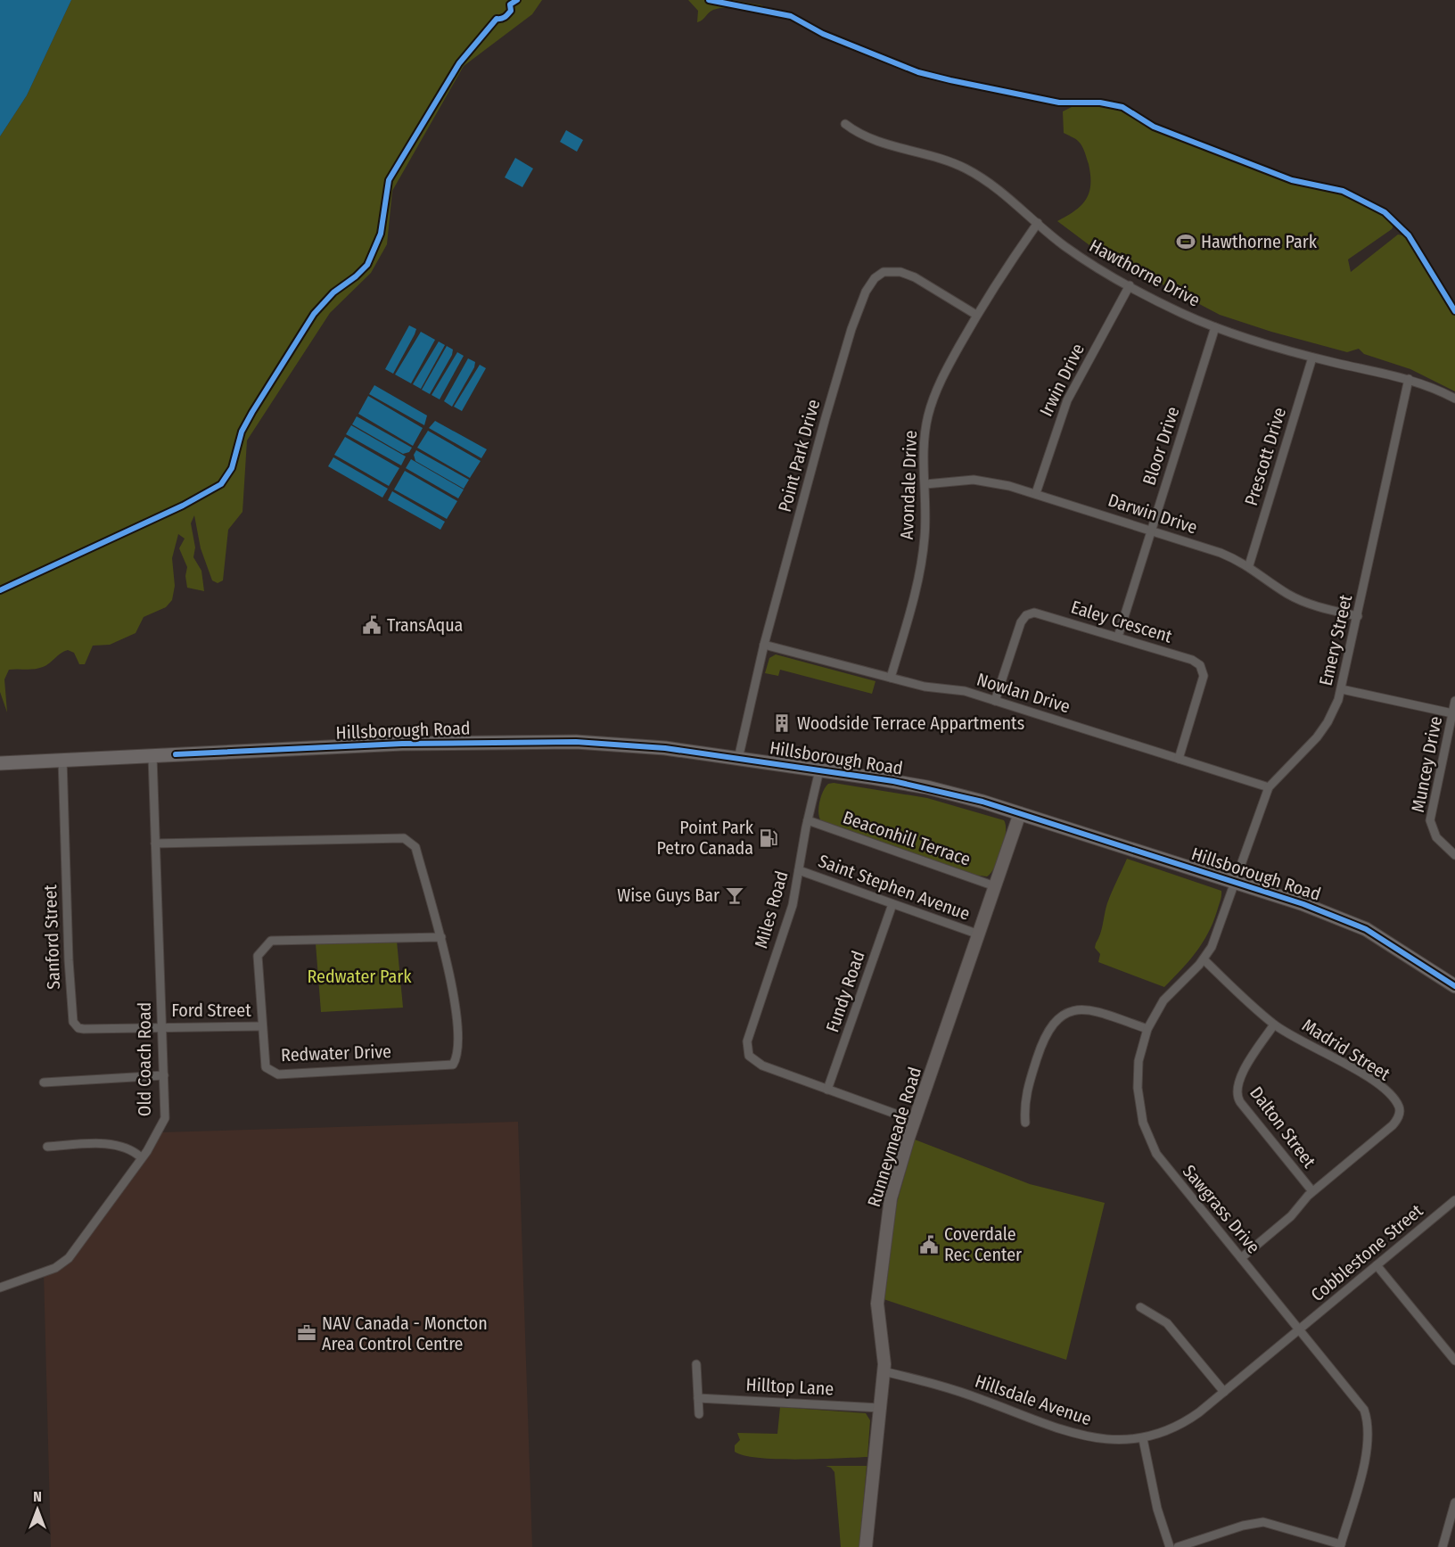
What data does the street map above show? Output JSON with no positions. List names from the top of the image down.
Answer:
{
  "streets": {
    "main road": ["Hillsborough Road"],
    "street": [
      "Hawthorne Drive",
      "Irwin Drive",
      "Bloor Drive",
      "Point Park Drive",
      "Prescott Drive",
      "Avondale Drive",
      "Darwin Drive",
      "Ealey Crescent",
      "Emery Street",
      "Nowlan Drive",
      "Muncey Drive",
      "Beaconhill Terrace",
      "Saint Stephen Avenue",
      "Miles Road",
      "Sanford Street",
      "Fundy Road",
      "Ford Street",
      "Madrid Street",
      "Redwater Drive",
      "Old Coach Road",
      "Dalton Street",
      "Runneymeade Road",
      "Sawgrass Drive",
      "Cobblestone Street",
      "Hilltop Lane",
      "Hillsdale Avenue"
    ]
  },
  "crossings": [
    ["Hawthorne Drive", "Irwin Drive"],
    ["Hawthorne Drive", "Bloor Drive"],
    ["Hawthorne Drive", "Prescott Drive"],
    ["Hawthorne Drive", "Avondale Drive"],
    ["Hawthorne Drive", "Emery Street"],
    ["Irwin Drive", "Darwin Drive"],
    ["Bloor Drive", "Darwin Drive"],
    ["Bloor Drive", "Ealey Crescent"],
    ["Point Park Drive", "Avondale Drive"],
    ["Point Park Drive", "Nowlan Drive"],
    ["Point Park Drive", "Hillsborough Road"],
    ["Prescott Drive", "Darwin Drive"],
    ["Avondale Drive", "Darwin Drive"],
    ["Avondale Drive", "Nowlan Drive"],
    ["Darwin Drive", "Emery Street"],
    ["Ealey Crescent", "Nowlan Drive"],
    ["Emery Street", "Nowlan Drive"],
    ["Emery Street", "Hillsborough Road"],
    ["Emery Street", "Sawgrass Drive"],
    ["Hillsborough Road", "Miles Road"],
    ["Hillsborough Road", "Sanford Street"],
    ["Hillsborough Road", "Old Coach Road"],
    ["Hillsborough Road", "Runneymeade Road"],
    ["Hillsborough Road", "Sawgrass Drive"],
    ["Beaconhill Terrace", "Miles Road"],
    ["Beaconhill Terrace", "Runneymeade Road"],
    ["Saint Stephen Avenue", "Miles Road"],
    ["Saint Stephen Avenue", "Fundy Road"],
    ["Saint Stephen Avenue", "Runneymeade Road"],
    ["Miles Road", "Fundy Road"],
    ["Sanford Street", "Ford Street"],
    ["Sanford Street", "Old Coach Road"],
    ["Ford Street", "Redwater Drive"],
    ["Ford Street", "Old Coach Road"],
    ["Madrid Street", "Dalton Street"],
    ["Madrid Street", "Sawgrass Drive"],
    ["Redwater Drive", "Old Coach Road"],
    ["Runneymeade Road", "Hilltop Lane"],
    ["Runneymeade Road", "Hillsdale Avenue"],
    ["Sawgrass Drive", "Cobblestone Street"],
    ["Sawgrass Drive", "Hillsdale Avenue"],
    ["Cobblestone Street", "Hillsdale Avenue"]
  ],
  "parks": ["Redwater Park"],
  "places": {
    "sports": ["Hawthorne Park"],
    "public building": ["TransAqua", "Coverdale Rec Center"],
    "building": ["Woodside Terrace Appartments"],
    "fuel station": ["Point Park Petro Canada"],
    "bar": ["Wise Guys Bar"],
    "office": ["NAV Canada - Moncton Area Control Centre"]
  },
  "north": "top"
}
